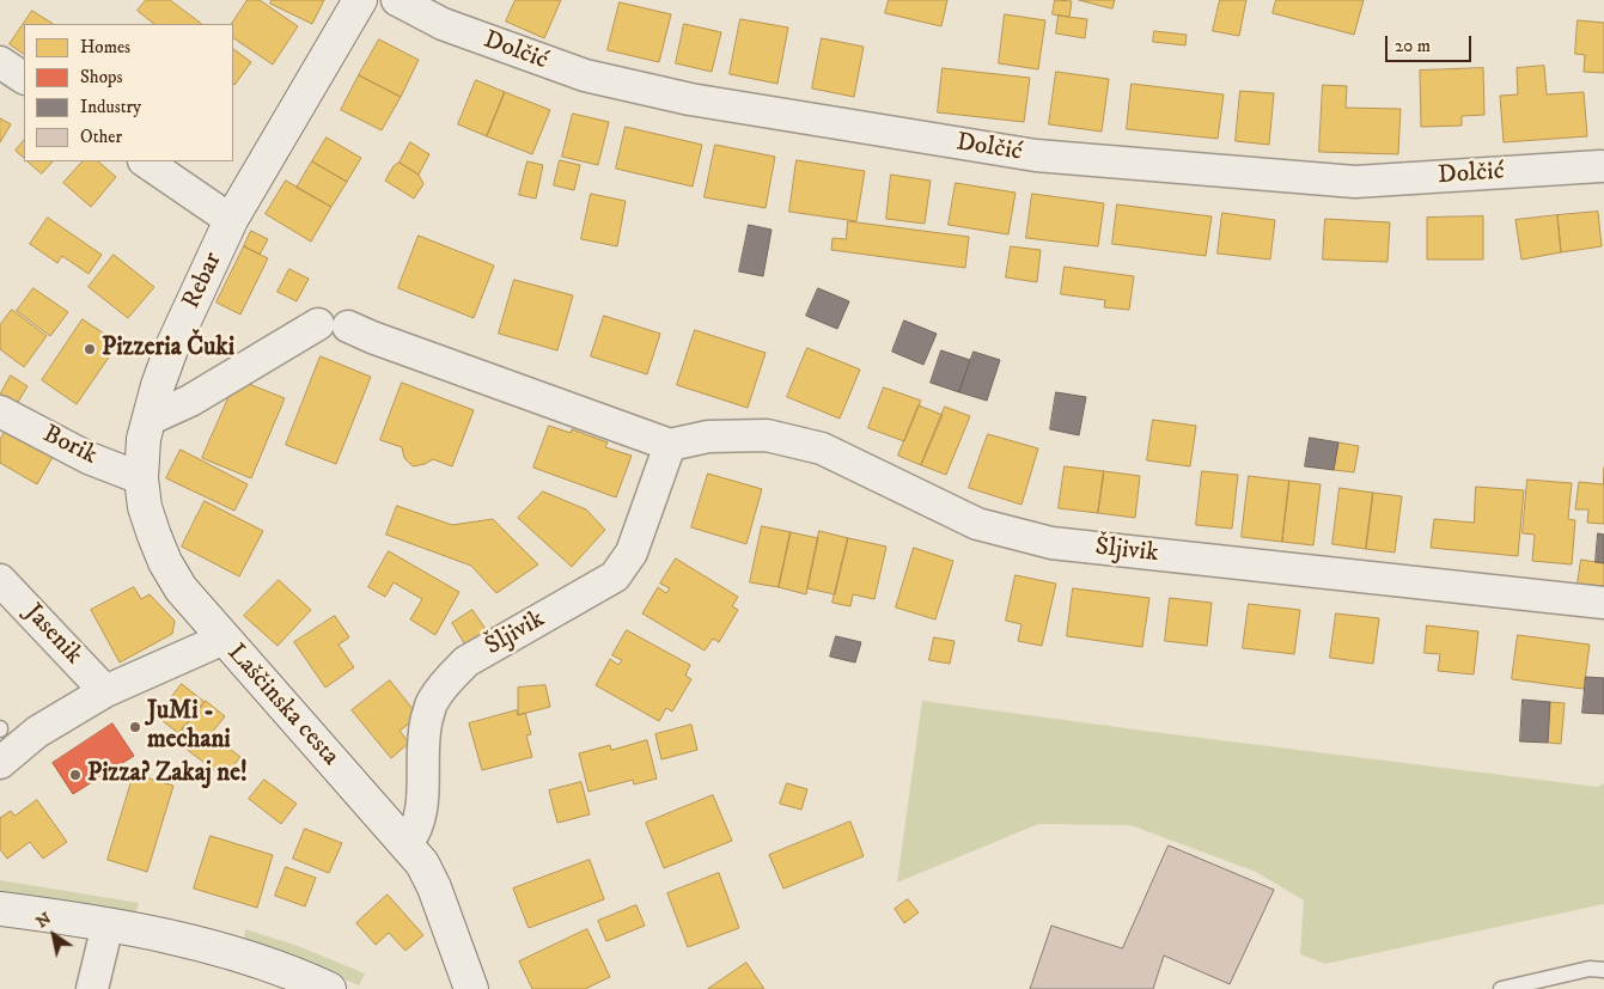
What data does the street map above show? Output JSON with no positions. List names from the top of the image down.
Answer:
{
  "streets": {
    "street": [
      "Dolčić",
      "Rebar",
      "Borik",
      "Šljivik",
      "Jasenik",
      "Laščinska cesta"
    ]
  },
  "crossings": [
    ["Rebar", "Borik"],
    ["Rebar", "Laščinska cesta"],
    ["Šljivik", "Laščinska cesta"],
    ["Jasenik", "Laščinska cesta"]
  ],
  "places": ["Pizzeria Čuki", "JuMi - mechani", "Pizza? Zakaj ne!"],
  "legend": [
    "Homes",
    "Shops",
    "Industry",
    "Other"
  ],
  "scale_bar": "20 m",
  "north": "top left"
}
